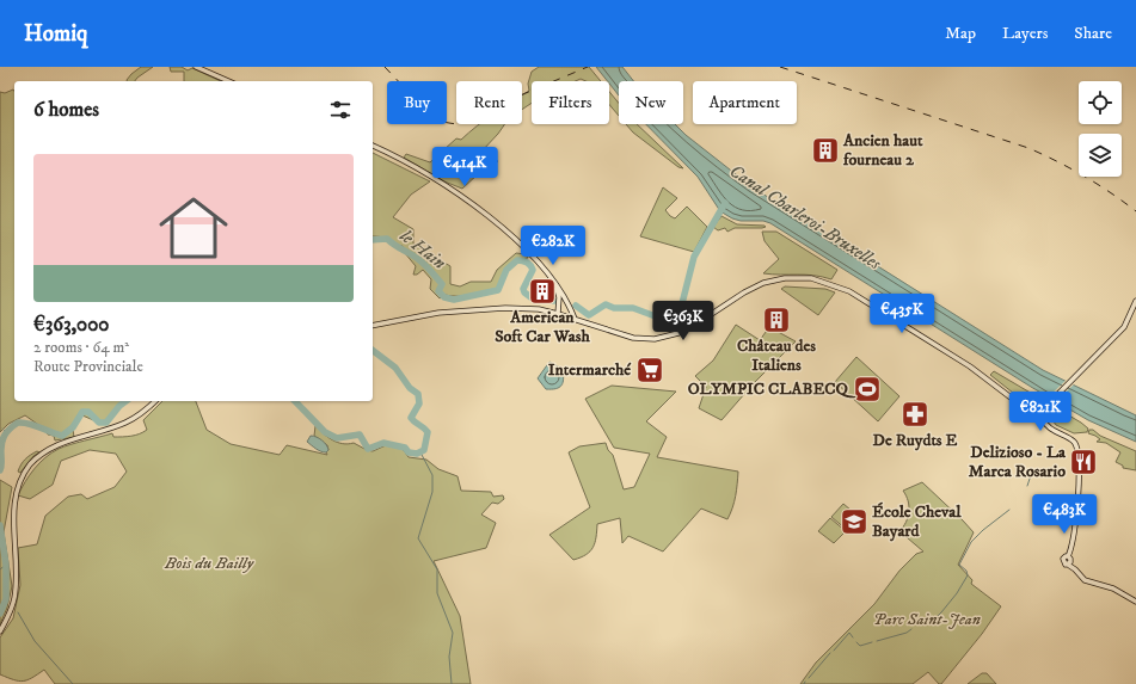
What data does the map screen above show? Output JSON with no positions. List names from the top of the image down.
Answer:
{
  "water": ["Canal Charleroi-Bruxelles", "le Hain"],
  "parks": ["Bois du Bailly", "Parc Saint-Jean"],
  "places": {
    "building": ["Ancien haut fourneau 2", "American Soft Car Wash", "Château des Italiens"],
    "supermarket": ["Intermarché"],
    "sports": ["OLYMPIC CLABECQ"],
    "pharmacy": ["De Ruydts E"],
    "restaurant": ["Delizioso - La Marca Rosario"],
    "school or university": ["École Cheval Bayard"]
  },
  "page": {
    "header": "Homiq",
    "nav": ["Map", "Layers", "Share"],
    "chip": [
      "Buy",
      "Rent",
      "Filters",
      "New",
      "Apartment"
    ],
    "heading": "6 homes",
    "list": [
      {
        "name": "€363,000",
        "note": "2 rooms · 64 m² · Route Provinciale"
      }
    ],
    "price": [
      "€414K",
      "€282K",
      "€435K",
      "€363K",
      "€821K",
      "€483K"
    ]
  }
}
